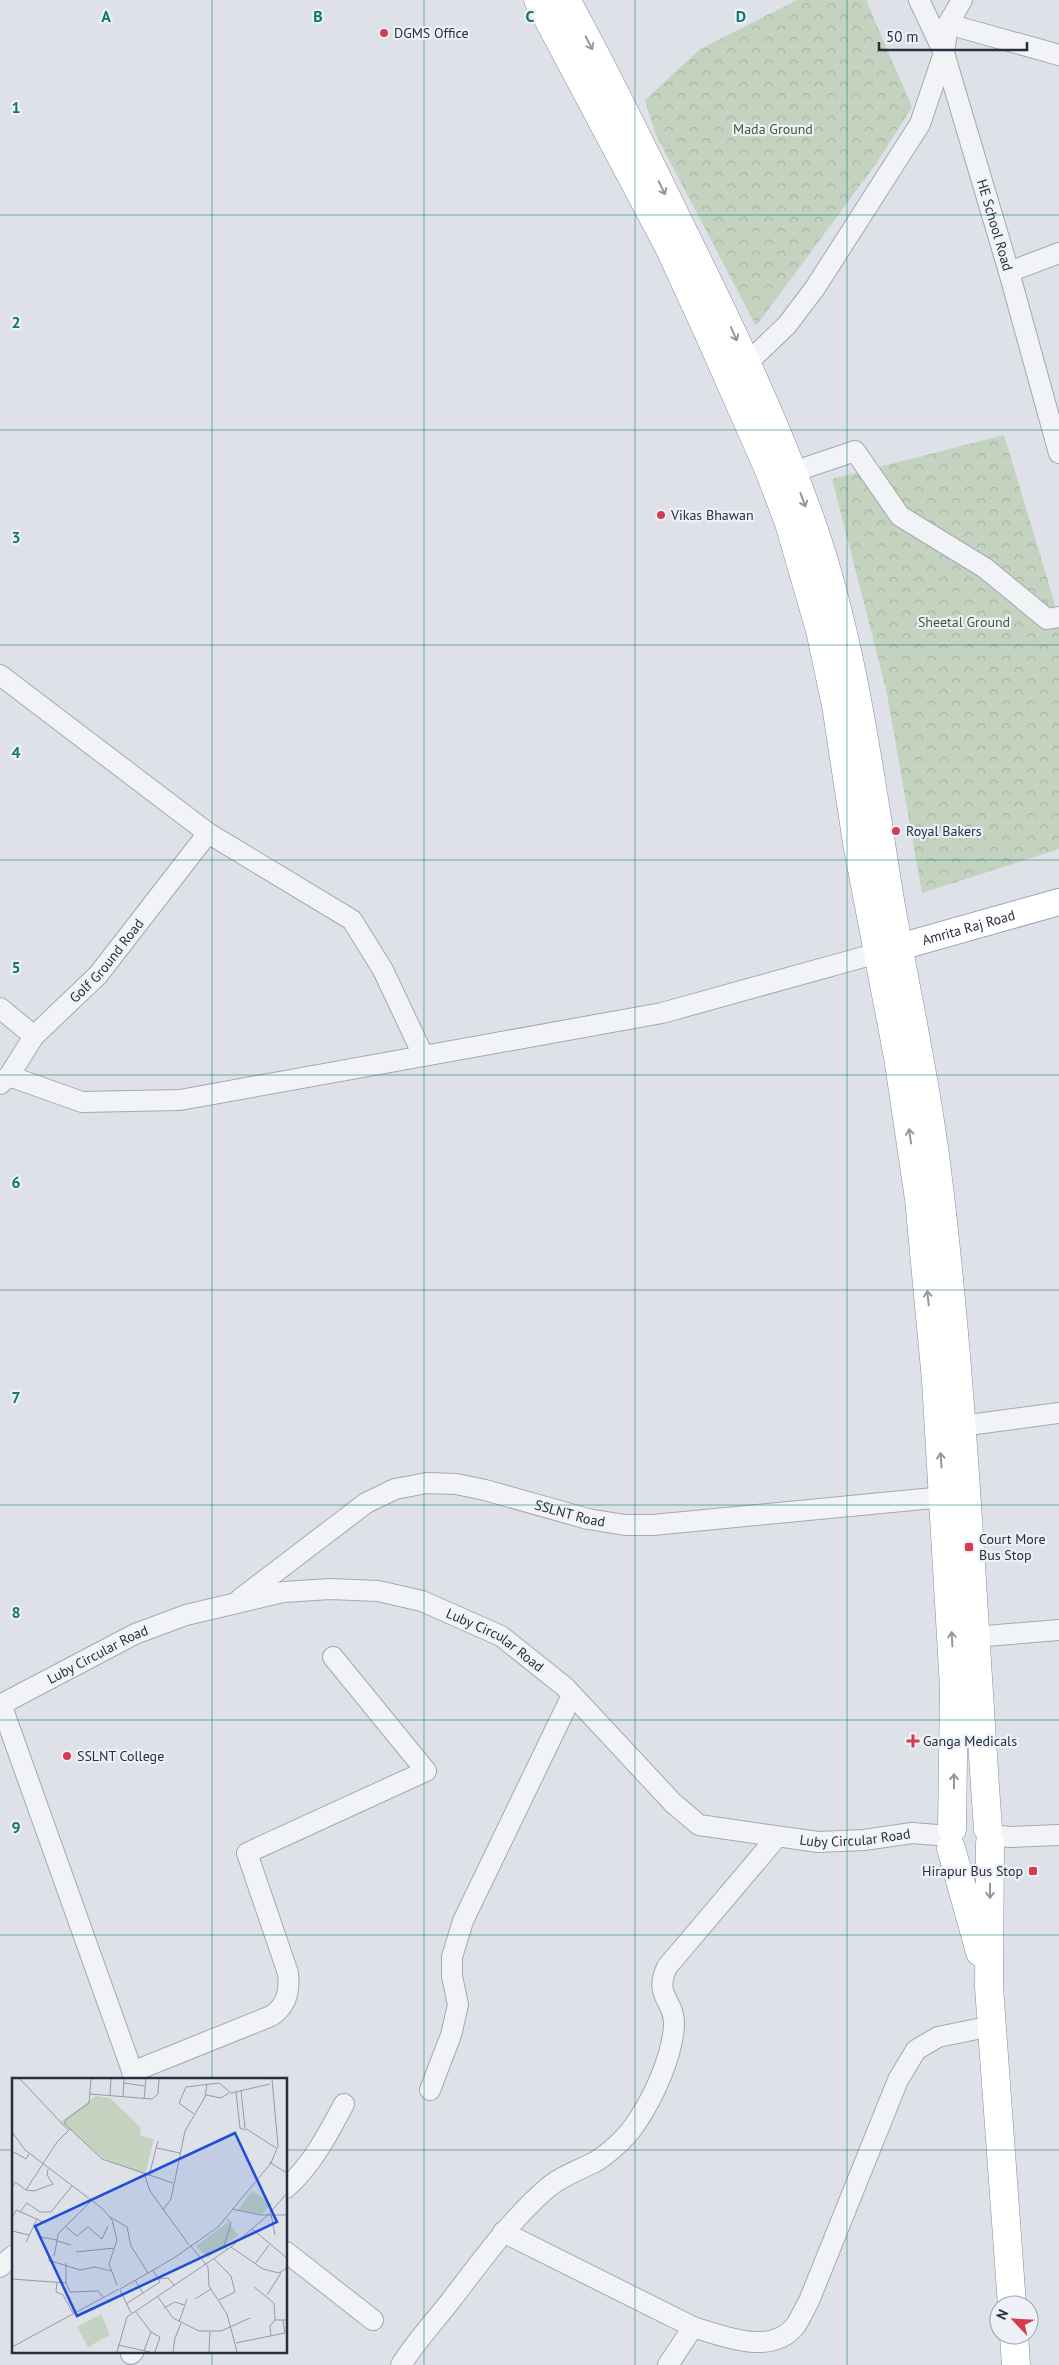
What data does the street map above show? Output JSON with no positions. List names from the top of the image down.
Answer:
{
  "streets": {
    "main road": ["Amrita Raj Road"],
    "street": [
      "HE School Road",
      "Golf Ground Road",
      "SSLNT Road",
      "Luby Circular Road"
    ]
  },
  "crossings": [
    ["SSLNT Road", "Luby Circular Road"]
  ],
  "parks": ["Mada Ground", "Sheetal Ground"],
  "places": {
    "other": [
      "DGMS Office",
      "Vikas Bhawan",
      "Royal Bakers",
      "SSLNT College"
    ],
    "transit": ["Court More Bus Stop", "Hirapur Bus Stop"],
    "health": ["Ganga Medicals"]
  },
  "scale_bar": "50 m",
  "north": "top left",
  "grid": {
    "columns": [
      "A",
      "B",
      "C",
      "D"
    ],
    "rows": [
      "1",
      "2",
      "3",
      "4",
      "5",
      "6",
      "7",
      "8",
      "9"
    ]
  }
}
